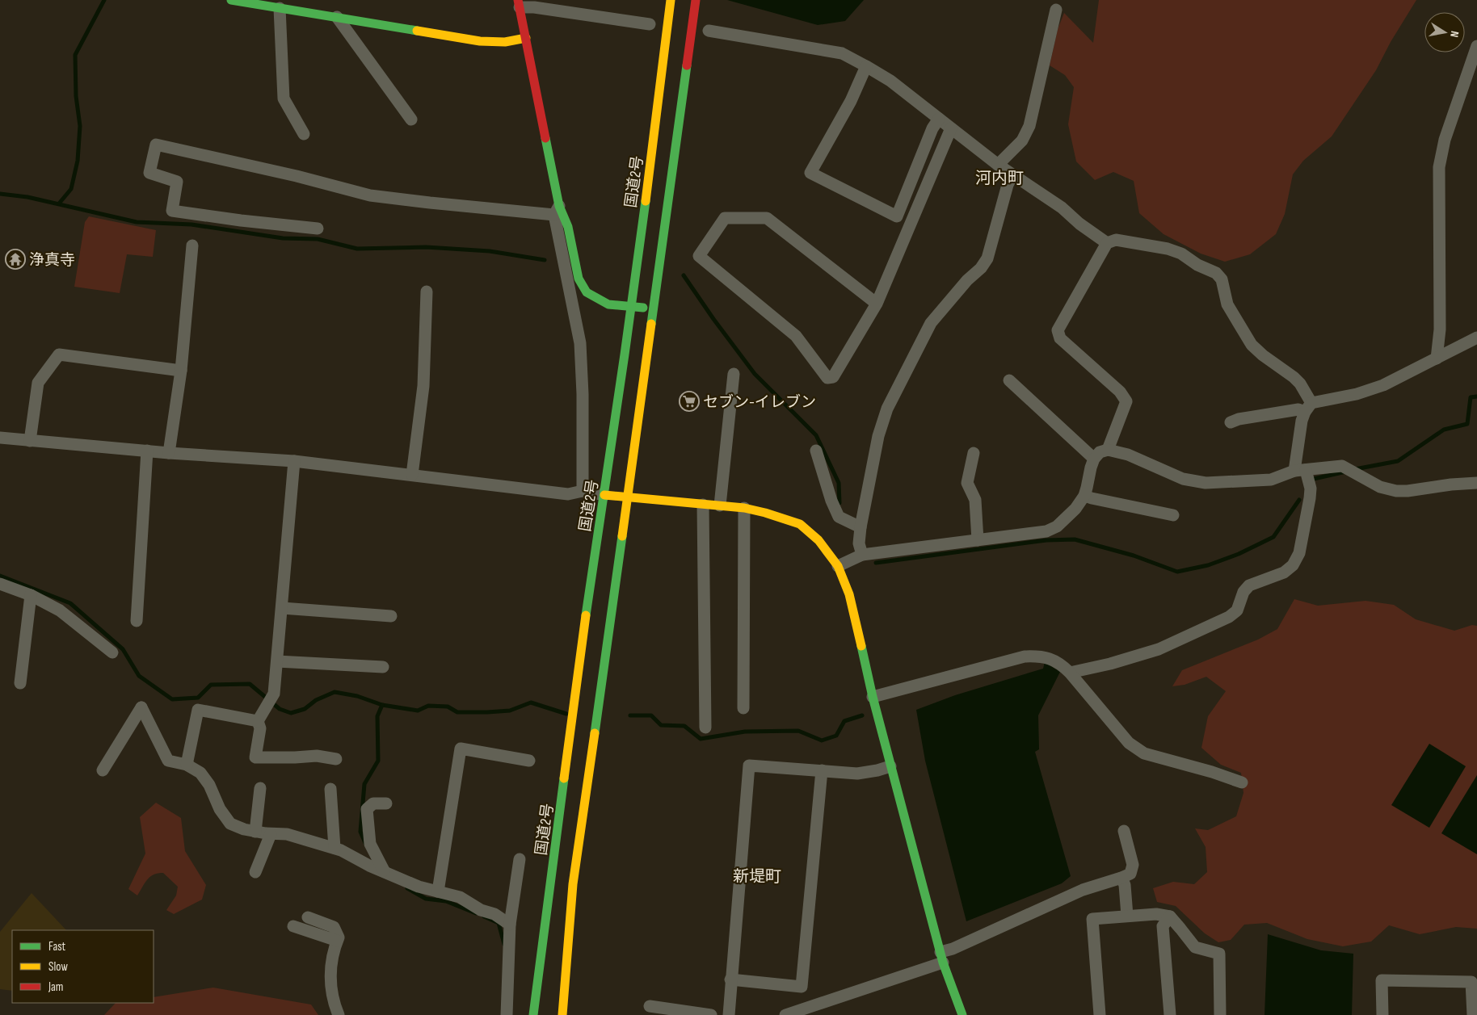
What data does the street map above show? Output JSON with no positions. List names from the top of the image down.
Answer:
{
  "streets": {
    "main road": ["国道2号"]
  },
  "districts": ["河内町", "新堤町"],
  "places": {
    "temple": ["浄真寺"],
    "supermarket": ["セブン-イレブン"]
  },
  "legend": ["Fast", "Slow", "Jam"],
  "north": "right"
}
